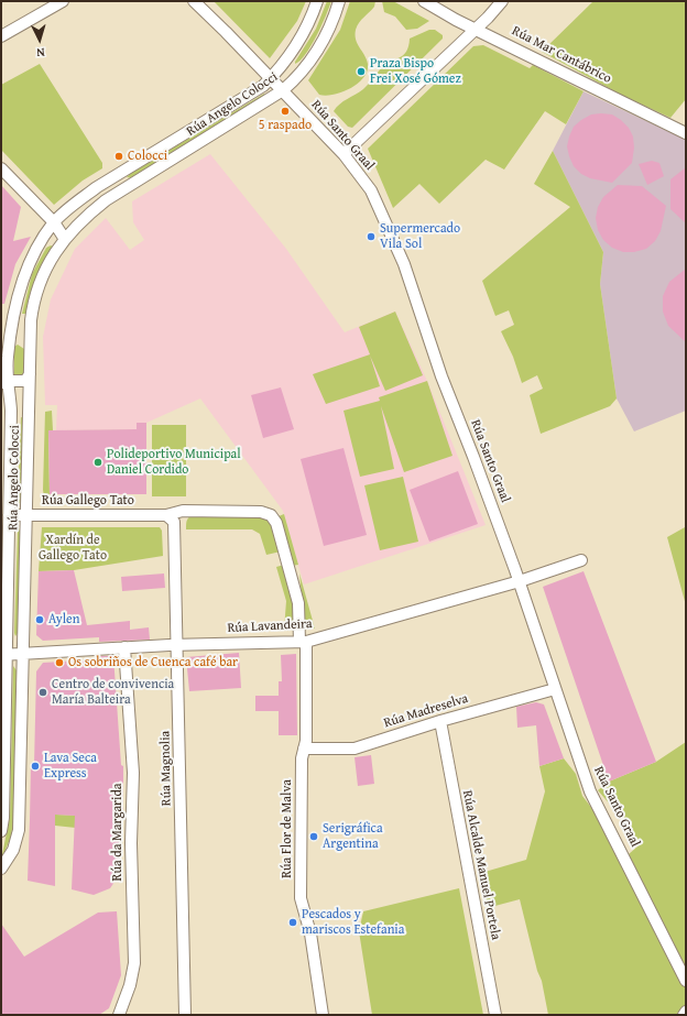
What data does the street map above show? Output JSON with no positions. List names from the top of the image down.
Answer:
{
  "streets": {
    "street": [
      "Rúa Mar Cantábrico",
      "Rúa Angelo Colocci",
      "Rúa Santo Graal",
      "Rúa Gallego Tato",
      "Rúa Lavandeira",
      "Rúa Madreselva",
      "Rúa Magnolia",
      "Rúa Flor de Malva",
      "Rúa da Margarida",
      "Rúa Alcalde Manuel Portela"
    ]
  },
  "crossings": [
    ["Rúa Angelo Colocci", "Rúa Santo Graal"],
    ["Rúa Angelo Colocci", "Rúa Gallego Tato"],
    ["Rúa Angelo Colocci", "Rúa Lavandeira"],
    ["Rúa Santo Graal", "Rúa Lavandeira"],
    ["Rúa Santo Graal", "Rúa Madreselva"],
    ["Rúa Gallego Tato", "Rúa Lavandeira"],
    ["Rúa Gallego Tato", "Rúa Magnolia"],
    ["Rúa Gallego Tato", "Rúa Flor de Malva"],
    ["Rúa Lavandeira", "Rúa Magnolia"],
    ["Rúa Lavandeira", "Rúa Flor de Malva"],
    ["Rúa Lavandeira", "Rúa da Margarida"],
    ["Rúa Madreselva", "Rúa Flor de Malva"],
    ["Rúa Madreselva", "Rúa Alcalde Manuel Portela"]
  ],
  "parks": ["Xardín de Gallego Tato"],
  "places": [
    "Praza Bispo Frei Xosé Gómez",
    "5 raspado",
    "Colocci",
    "Supermercado Vila Sol",
    "Polideportivo Municipal Daniel Cordido",
    "Aylen",
    "Os sobriños de Cuenca café bar",
    "Centro de convivencia María Balteira",
    "Lava Seca Express",
    "Serigráfica Argentina",
    "Pescados y mariscos Estefania"
  ],
  "north": "bottom"
}
